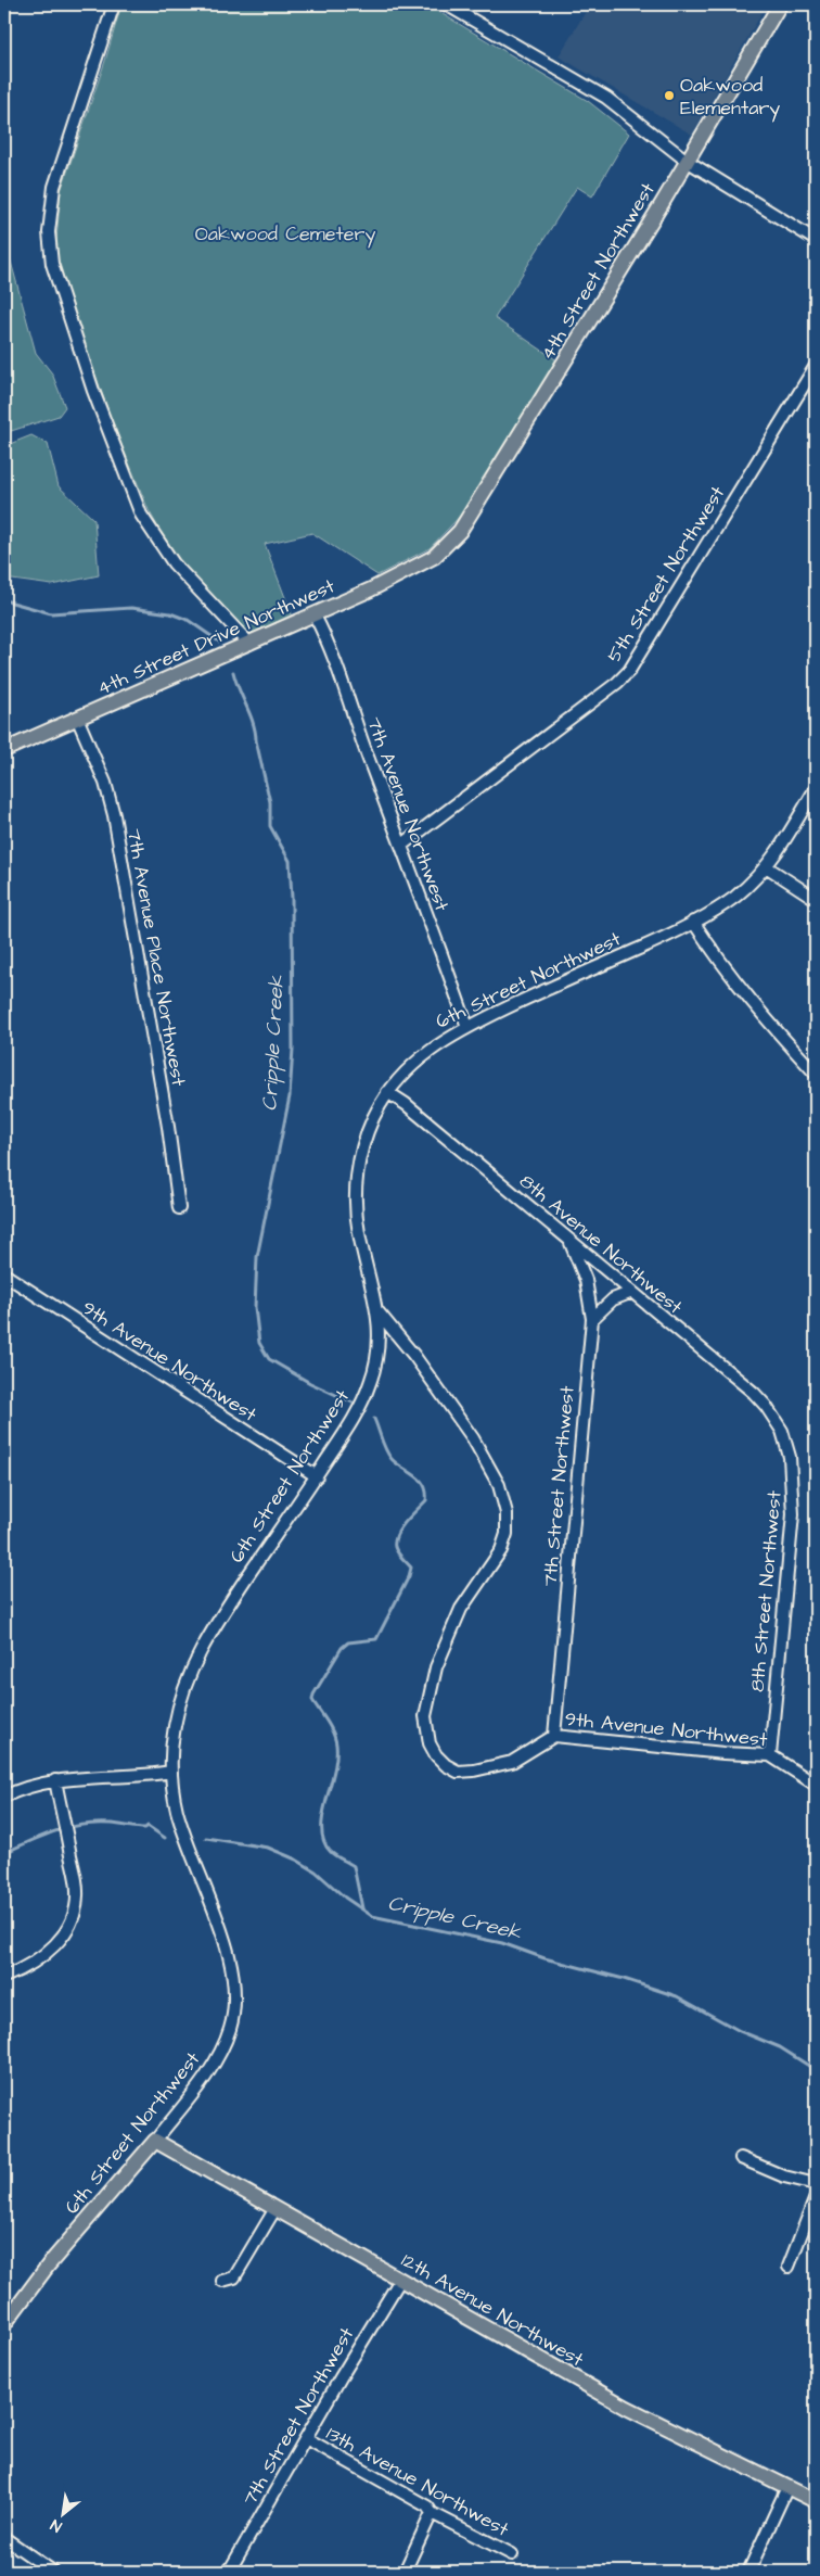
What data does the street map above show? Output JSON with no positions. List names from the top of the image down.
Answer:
{
  "streets": {
    "main road": [
      "4th Street Northwest",
      "4th Street Drive Northwest",
      "6th Street Northwest",
      "12th Avenue Northwest"
    ],
    "street": [
      "5th Street Northwest",
      "7th Avenue Northwest",
      "7th Avenue Place Northwest",
      "8th Avenue Northwest",
      "9th Avenue Northwest",
      "7th Street Northwest",
      "8th Street Northwest",
      "13th Avenue Northwest"
    ]
  },
  "crossings": [
    ["4th Street Northwest", "4th Street Drive Northwest"],
    ["5th Street Northwest", "7th Avenue Northwest"],
    ["4th Street Drive Northwest", "7th Avenue Northwest"],
    ["4th Street Drive Northwest", "7th Avenue Place Northwest"],
    ["7th Avenue Northwest", "6th Street Northwest"],
    ["6th Street Northwest", "8th Avenue Northwest"],
    ["6th Street Northwest", "9th Avenue Northwest"],
    ["6th Street Northwest", "12th Avenue Northwest"],
    ["8th Avenue Northwest", "7th Street Northwest"],
    ["8th Avenue Northwest", "8th Street Northwest"],
    ["9th Avenue Northwest", "7th Street Northwest"],
    ["9th Avenue Northwest", "8th Street Northwest"],
    ["7th Street Northwest", "12th Avenue Northwest"],
    ["7th Street Northwest", "13th Avenue Northwest"]
  ],
  "water": ["Cripple Creek"],
  "parks": ["Oakwood Cemetery"],
  "places": ["Oakwood Elementary"],
  "north": "bottom left"
}
